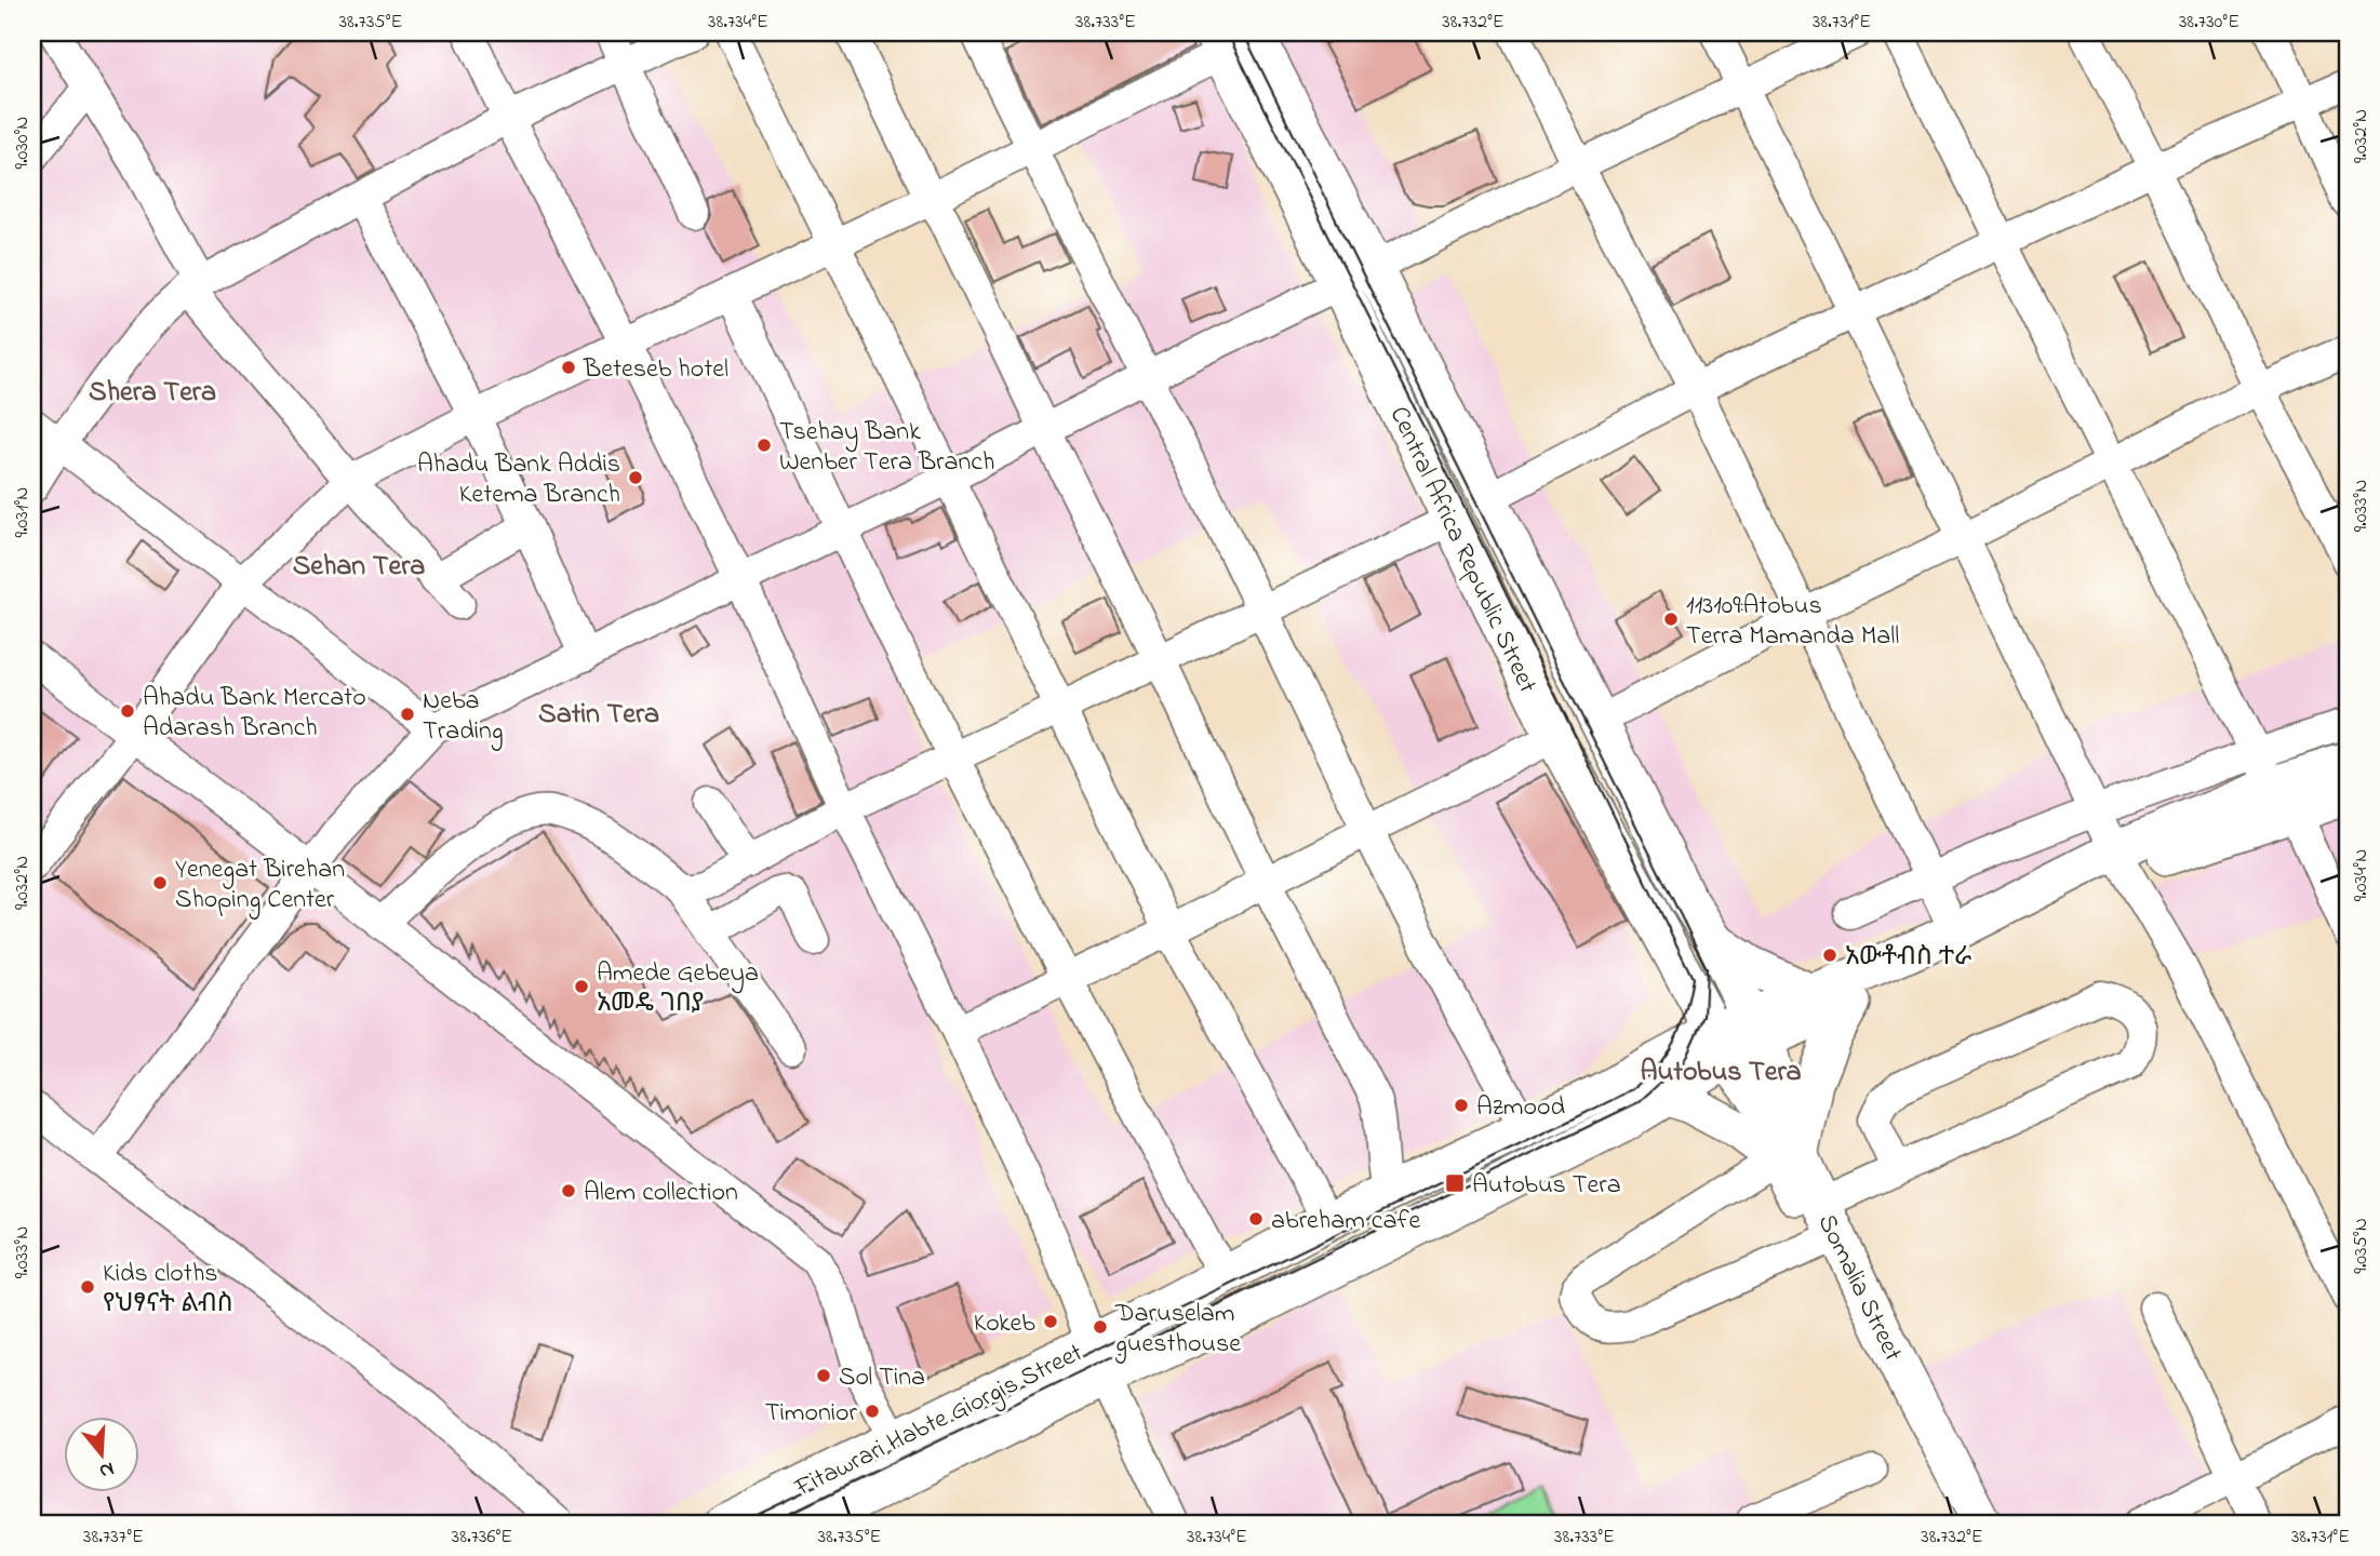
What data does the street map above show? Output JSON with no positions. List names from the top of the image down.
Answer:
{
  "streets": {
    "main road": ["Central Africa Republic Street", "Somalia Street", "Fitawrari Habte Giorgis Street"]
  },
  "crossings": [
    ["Central Africa Republic Street", "Somalia Street"],
    ["Central Africa Republic Street", "Fitawrari Habte Giorgis Street"]
  ],
  "districts": [
    "Shera Tera",
    "Sehan Tera",
    "Satin Tera",
    "Autobus Tera"
  ],
  "places": {
    "other": [
      "Beteseb hotel",
      "Tsehay Bank Wenber Tera Branch",
      "Ahadu Bank Addis Ketema Branch",
      "113109:Atobus Terra Mamanda Mall",
      "Ahadu Bank Mercato Adarash Branch",
      "Neba Trading",
      "Yenegat Birehan Shoping Center",
      "አውቶብስ ተራ",
      "Amede Gebeya አመዴ ገበያ",
      "Azmood",
      "Alem collection",
      "abreham cafe",
      "Kids cloths የህፃናት ልብስ",
      "Kokeb",
      "Daruselam guesthouse",
      "Sol Tina",
      "Timonior"
    ],
    "transit": ["Autobus Tera"]
  },
  "north": "bottom",
  "coordinates": [
    "38.735°E",
    "38.734°E",
    "38.733°E",
    "38.732°E",
    "38.731°E",
    "38.730°E",
    "9.032°N",
    "9.030°N",
    "9.033°N",
    "9.031°N",
    "9.034°N",
    "9.035°N",
    "38.737°E",
    "38.736°E"
  ]
}
